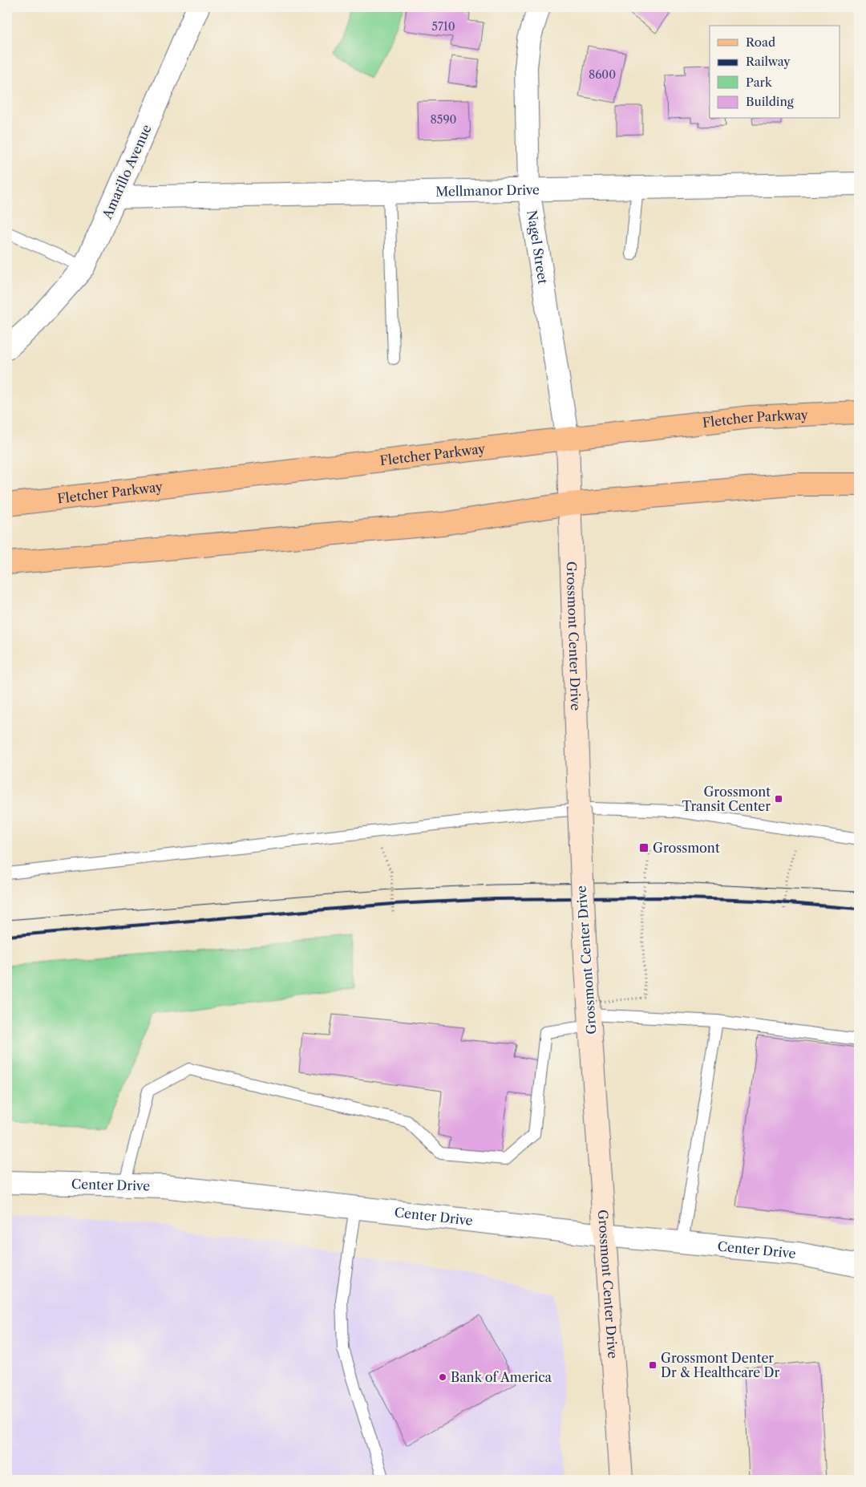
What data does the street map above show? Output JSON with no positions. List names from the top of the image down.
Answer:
{
  "streets": {
    "main road": ["Fletcher Parkway", "Grossmont Center Drive"],
    "street": [
      "Amarillo Avenue",
      "Mellmanor Drive",
      "Nagel Street",
      "Center Drive"
    ]
  },
  "crossings": [
    ["Amarillo Avenue", "Mellmanor Drive"],
    ["Mellmanor Drive", "Nagel Street"],
    ["Nagel Street", "Fletcher Parkway"],
    ["Nagel Street", "Grossmont Center Drive"],
    ["Fletcher Parkway", "Grossmont Center Drive"],
    ["Grossmont Center Drive", "Center Drive"]
  ],
  "places": {
    "transit": ["Grossmont Transit Center", "Grossmont", "Grossmont Denter Dr & Healthcare Dr"],
    "other": ["Bank of America"]
  },
  "house_numbers": ["5710", "8600", "8590"],
  "legend": [
    "Road",
    "Railway",
    "Park",
    "Building"
  ]
}
